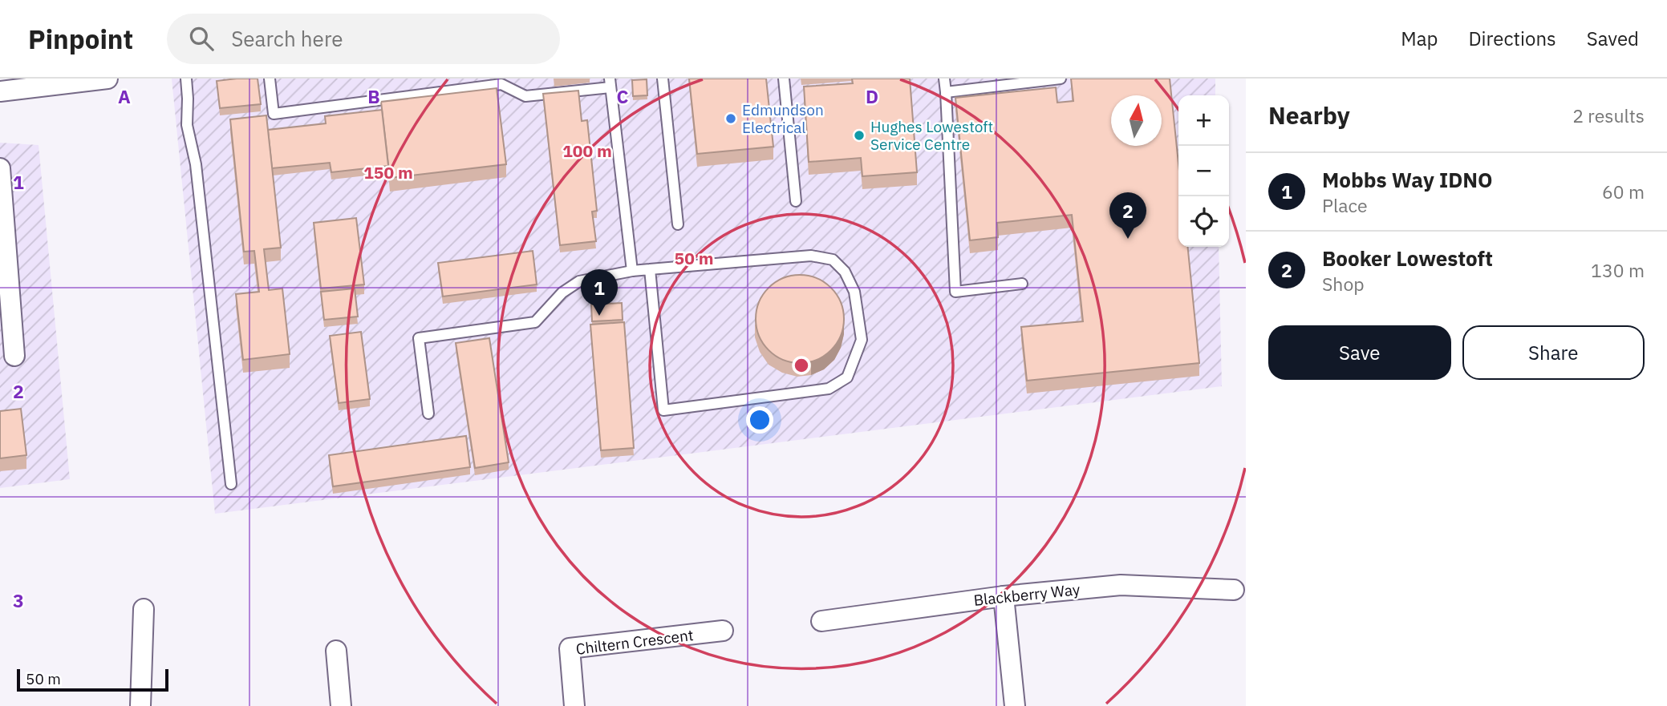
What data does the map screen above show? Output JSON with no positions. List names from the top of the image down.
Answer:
{
  "streets": {
    "street": ["Blackberry Way", "Chiltern Crescent"]
  },
  "places": ["Edmundson Electrical", "Hughes Lowestoft Service Centre"],
  "scale_bar": "50 m",
  "north": "top",
  "page": {
    "header": "Pinpoint",
    "search": "Search here",
    "nav": ["Map", "Directions", "Saved"],
    "heading": ["Nearby", "2 results"],
    "map_buttons": ["+", "−"],
    "list": [
      {
        "mark": "1",
        "name": "Mobbs Way IDNO",
        "note": "Place",
        "value": "60 m"
      },
      {
        "mark": "2",
        "name": "Booker Lowestoft",
        "note": "Shop",
        "value": "130 m"
      }
    ],
    "pins": ["2", "1"],
    "buttons": ["Save", "Share"],
    "scale": "50 m"
  },
  "grid": {
    "columns": [
      "A",
      "B",
      "C",
      "D"
    ],
    "rows": ["1", "2", "3"]
  },
  "rings": ["100 m", "150 m", "50 m"]
}
